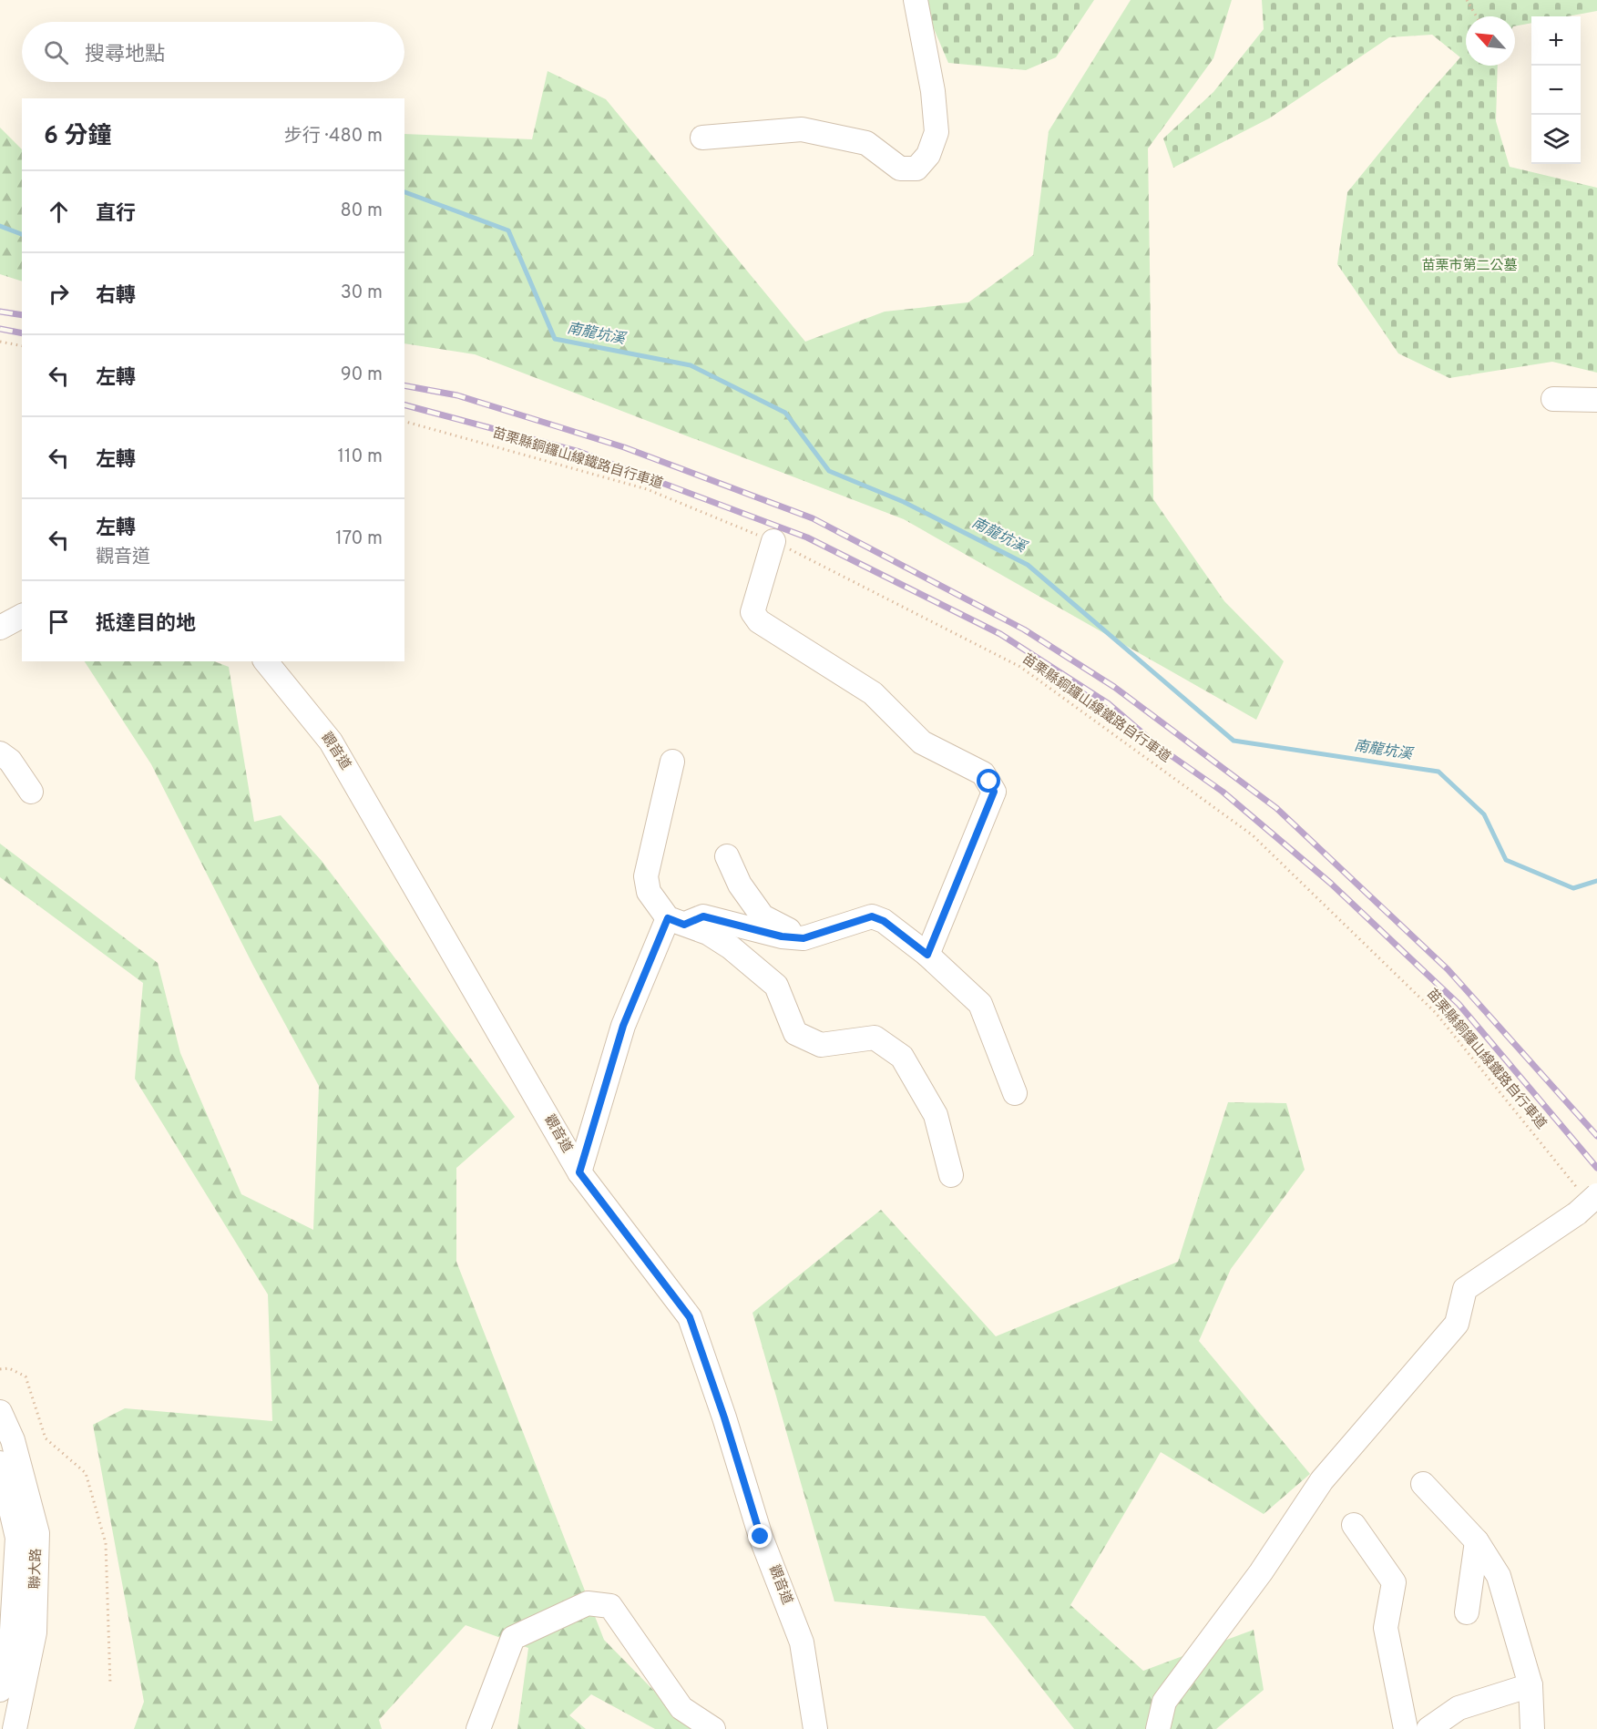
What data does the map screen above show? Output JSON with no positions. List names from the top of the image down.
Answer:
{
  "streets": {
    "street": ["觀音道", "聯大路"],
    "path": ["苗栗縣銅鑼山線鐵路自行車道"]
  },
  "water": ["南龍坑溪"],
  "parks": ["苗栗市第二公墓"],
  "north": "top left",
  "page": {
    "map_buttons": ["+", "−"],
    "search": "搜尋地點",
    "heading": ["6 分鐘", "步行 · 480 m"],
    "list": [
      ["直行", "80 m"],
      ["右轉", "30 m"],
      ["左轉", "90 m"],
      ["左轉", "110 m"],
      ["左轉", "觀音道", "170 m"],
      "抵達目的地"
    ]
  }
}
